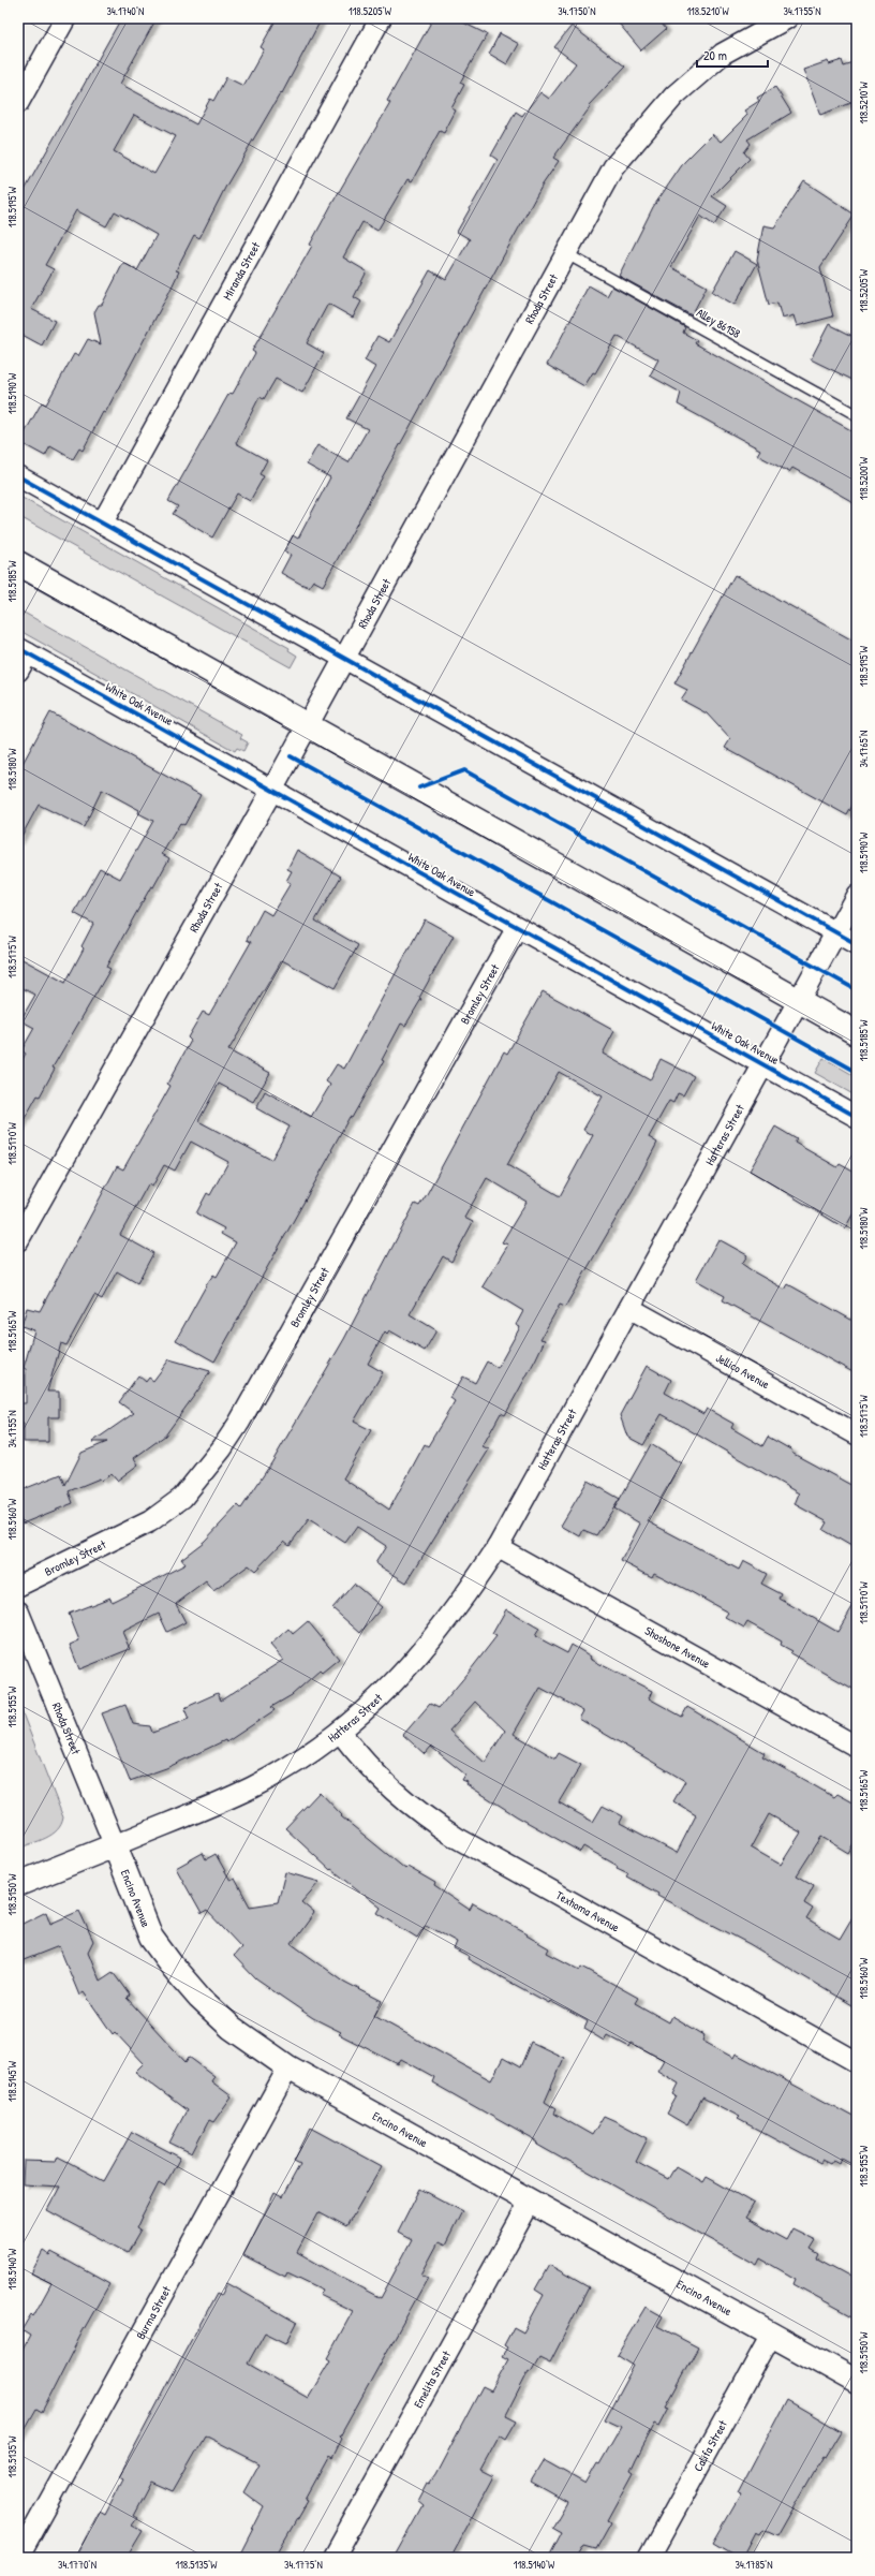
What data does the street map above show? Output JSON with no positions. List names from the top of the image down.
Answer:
{
  "streets": {
    "street": [
      "Miranda Street",
      "Rhoda Street",
      "White Oak Avenue",
      "Bromley Street",
      "Hatteras Street",
      "Jellico Avenue",
      "Shoshone Avenue",
      "Encino Avenue",
      "Texhoma Avenue",
      "Burma Street",
      "Emelita Street",
      "Califa Street"
    ],
    "lane": ["Alley 86158"]
  },
  "crossings": [
    ["Rhoda Street", "Alley 86158"],
    ["Rhoda Street", "White Oak Avenue"],
    ["Rhoda Street", "Hatteras Street"],
    ["Rhoda Street", "Encino Avenue"],
    ["White Oak Avenue", "Bromley Street"],
    ["White Oak Avenue", "Hatteras Street"],
    ["Hatteras Street", "Jellico Avenue"],
    ["Hatteras Street", "Shoshone Avenue"],
    ["Hatteras Street", "Encino Avenue"],
    ["Hatteras Street", "Texhoma Avenue"],
    ["Encino Avenue", "Burma Street"],
    ["Encino Avenue", "Emelita Street"],
    ["Encino Avenue", "Califa Street"]
  ],
  "scale_bar": "20 m",
  "coordinates": [
    "34.1740°N",
    "118.5205°W",
    "34.1750°N",
    "118.5210°W",
    "34.1755°N",
    "118.5195°W",
    "118.5190°W",
    "118.5200°W",
    "118.5185°W",
    "34.1765°N",
    "118.5180°W",
    "118.5175°W",
    "118.5170°W",
    "118.5165°W",
    "118.5160°W",
    "118.5155°W",
    "118.5150°W",
    "118.5145°W",
    "118.5140°W",
    "118.5135°W",
    "34.1770°N",
    "34.1775°N",
    "34.1785°N"
  ]
}
